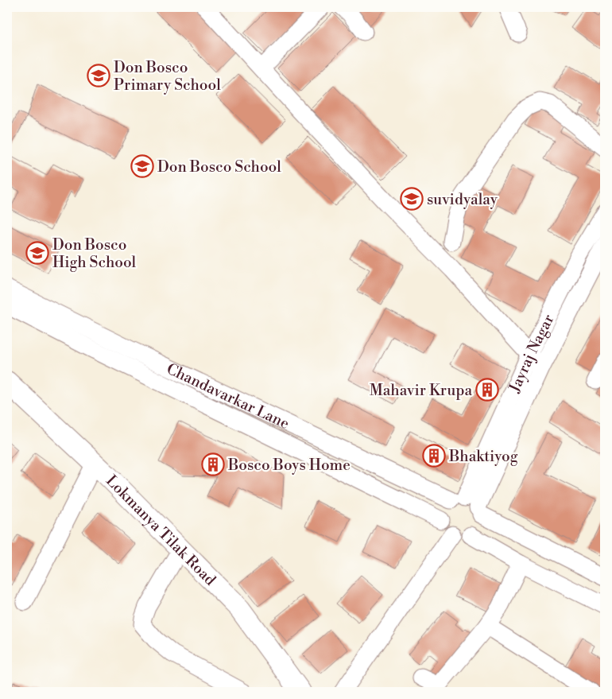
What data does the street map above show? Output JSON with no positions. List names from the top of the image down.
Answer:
{
  "streets": {
    "main road": ["Lokmanya Tilak Road"],
    "street": ["Jayraj Nagar", "Chandavarkar Lane"]
  },
  "crossings": [
    ["Jayraj Nagar", "Chandavarkar Lane"]
  ],
  "places": {
    "school or university": [
      "Don Bosco Primary School",
      "Don Bosco School",
      "suvidyalay",
      "Don Bosco High School"
    ],
    "building": ["Mahavir Krupa", "Bhaktiyog", "Bosco Boys Home"]
  }
}
